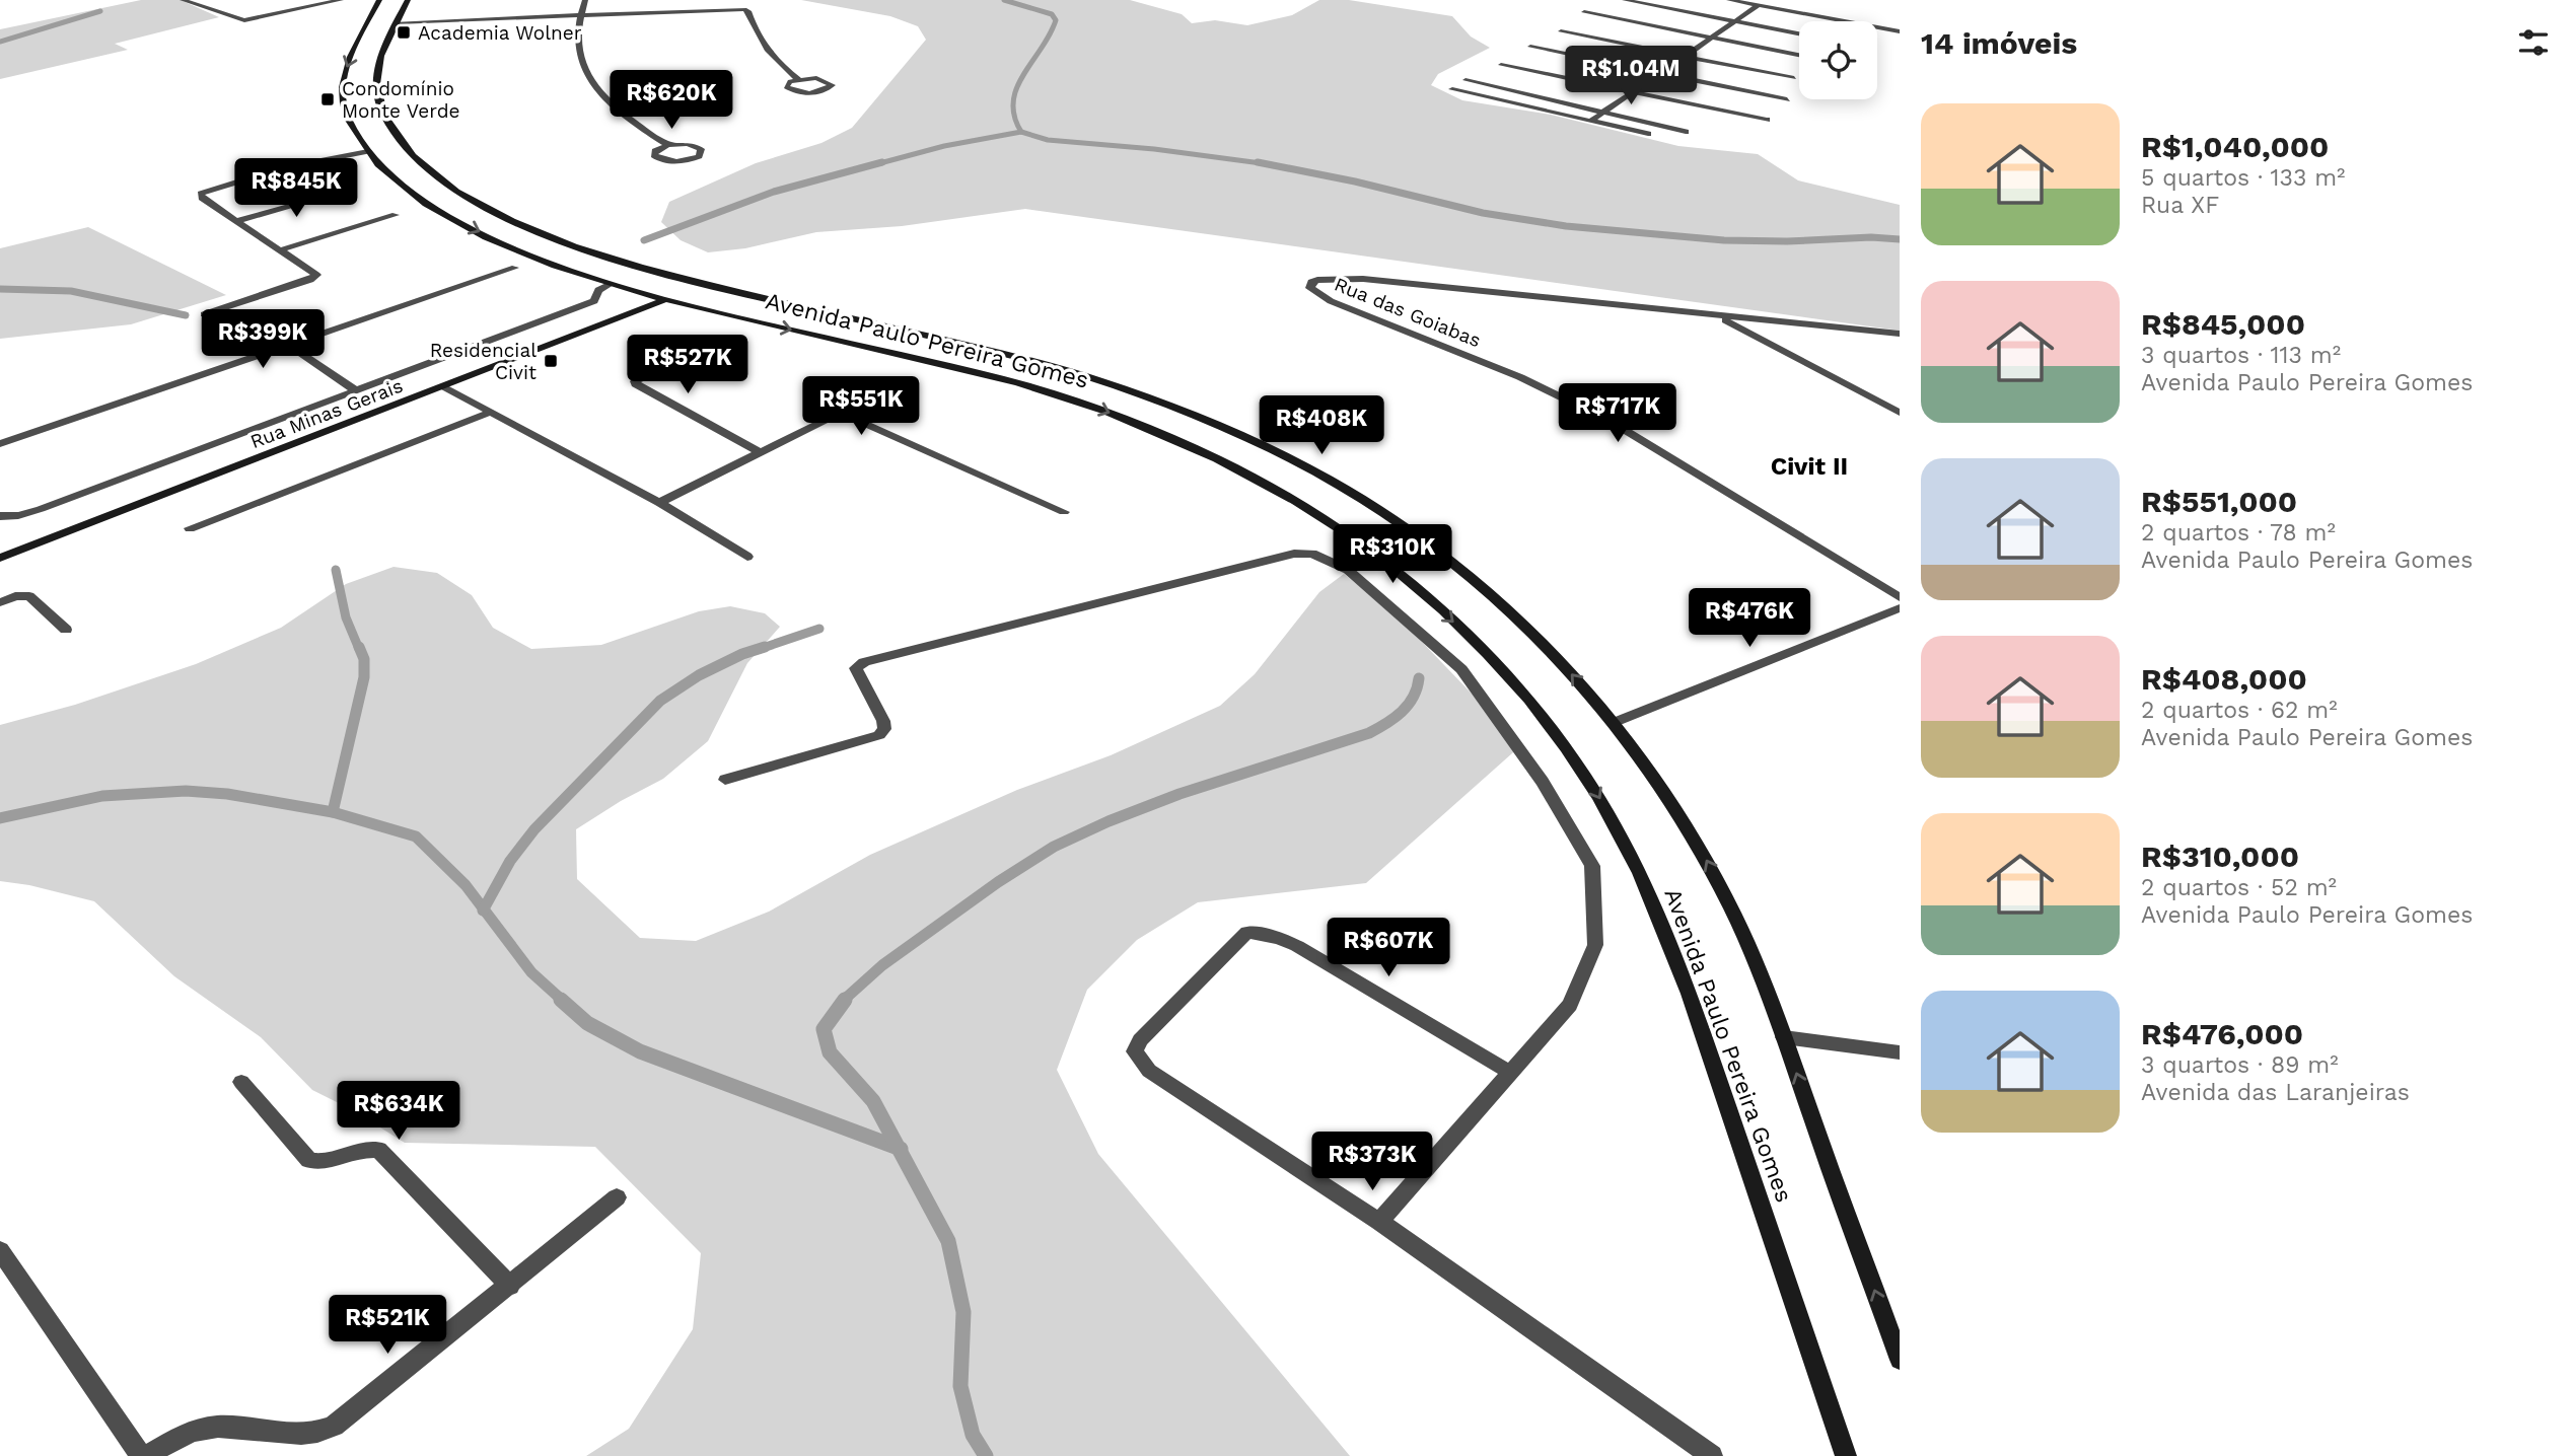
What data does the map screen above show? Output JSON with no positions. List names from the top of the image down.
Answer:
{
  "streets": {
    "main road": ["Avenida Paulo Pereira Gomes", "Rua Minas Gerais"],
    "street": ["Rua das Goiabas"]
  },
  "crossings": [
    ["Avenida Paulo Pereira Gomes", "Rua Minas Gerais"]
  ],
  "districts": ["Civit II"],
  "places": {
    "transit": ["Academia Wolner", "Condomínio Monte Verde", "Residencial Civit"]
  },
  "page": {
    "heading": "14 imóveis",
    "price": [
      "R$1.04M",
      "R$620K",
      "R$845K",
      "R$399K",
      "R$527K",
      "R$551K",
      "R$717K",
      "R$408K",
      "R$310K",
      "R$476K",
      "R$607K",
      "R$634K",
      "R$373K",
      "R$521K"
    ],
    "list": [
      {
        "name": "R$1,040,000",
        "note": "5 quartos · 133 m² · Rua XF"
      },
      {
        "name": "R$845,000",
        "note": "3 quartos · 113 m² · Avenida Paulo Pereira Gomes"
      },
      {
        "name": "R$551,000",
        "note": "2 quartos · 78 m² · Avenida Paulo Pereira Gomes"
      },
      {
        "name": "R$408,000",
        "note": "2 quartos · 62 m² · Avenida Paulo Pereira Gomes"
      },
      {
        "name": "R$310,000",
        "note": "2 quartos · 52 m² · Avenida Paulo Pereira Gomes"
      },
      {
        "name": "R$476,000",
        "note": "3 quartos · 89 m² · Avenida das Laranjeiras"
      }
    ]
  }
}
